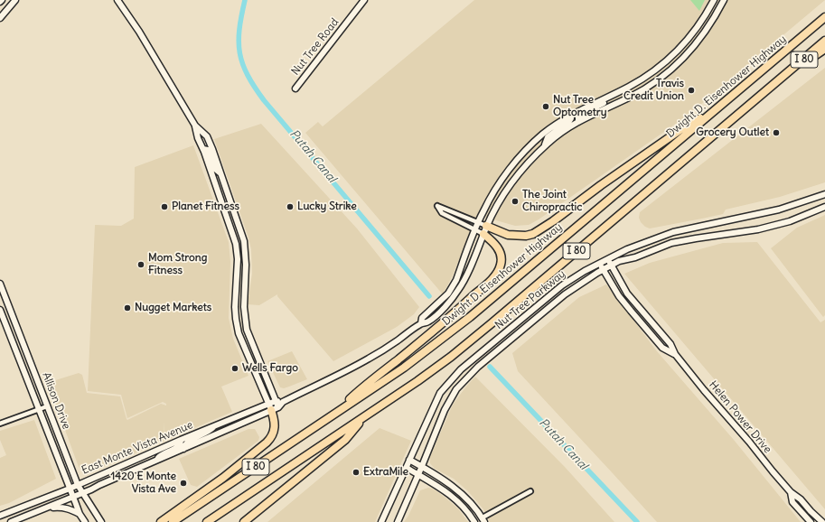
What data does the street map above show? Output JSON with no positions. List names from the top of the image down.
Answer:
{
  "streets": {
    "highway": ["I 80", "Dwight D. Eisenhower Highway"],
    "main road": [
      "Nut Tree Road",
      "Nut Tree Parkway",
      "Allison Drive",
      "Helen Power Drive",
      "East Monte Vista Avenue"
    ]
  },
  "crossings": [
    ["Nut Tree Parkway", "Helen Power Drive"],
    ["Allison Drive", "East Monte Vista Avenue"]
  ],
  "water": ["Putah Canal"],
  "places": [
    "Travis Credit Union",
    "Nut Tree Optometry",
    "Grocery Outlet",
    "The Joint Chiropractic",
    "Planet Fitness",
    "Lucky Strike",
    "Mom Strong Fitness",
    "Nugget Markets",
    "Wells Fargo",
    "ExtraMile",
    "1420 E Monte Vista Ave"
  ]
}
